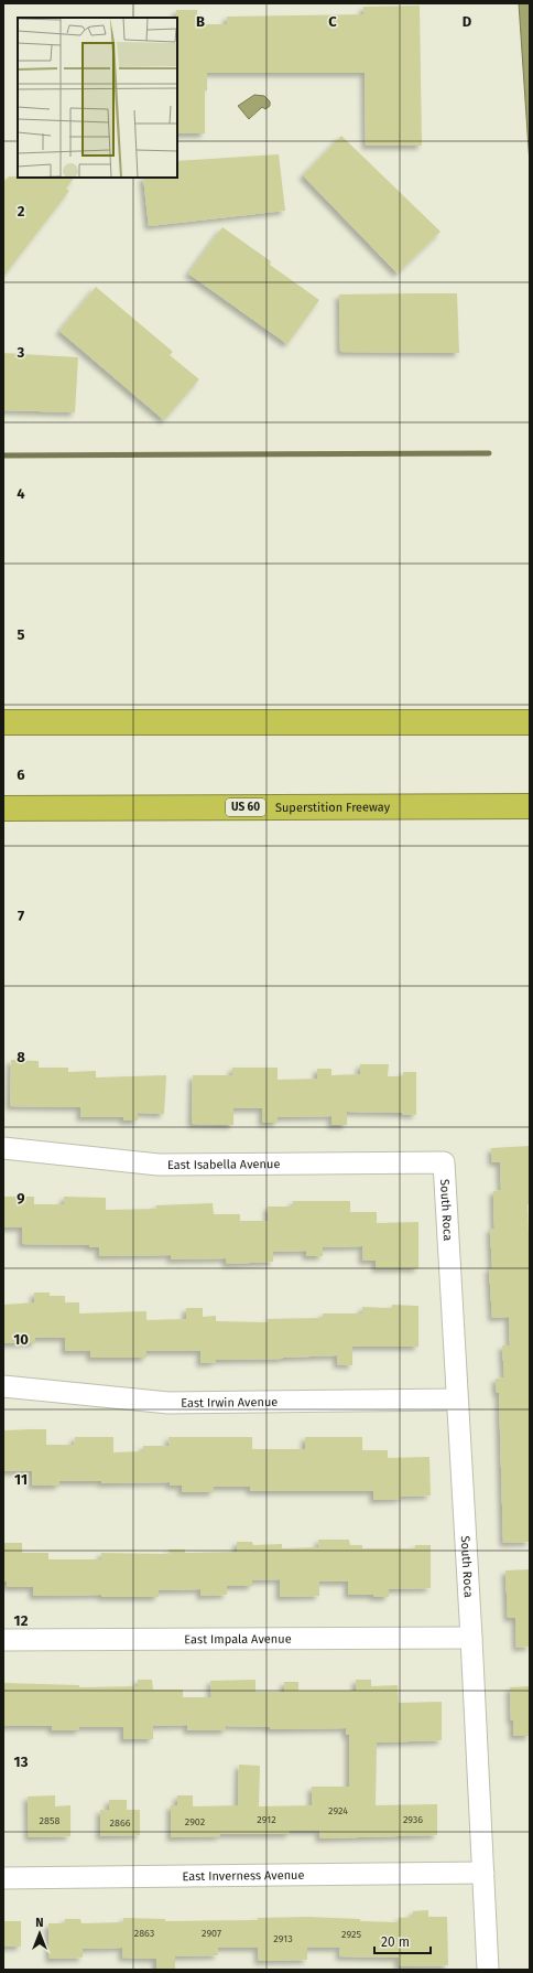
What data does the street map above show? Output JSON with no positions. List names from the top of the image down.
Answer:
{
  "streets": {
    "highway": ["US 60", "Superstition Freeway"],
    "street": [
      "East Isabella Avenue",
      "South Roca",
      "East Irwin Avenue",
      "East Impala Avenue",
      "East Inverness Avenue"
    ]
  },
  "crossings": [
    ["East Isabella Avenue", "South Roca"],
    ["South Roca", "East Irwin Avenue"],
    ["South Roca", "East Impala Avenue"],
    ["South Roca", "East Inverness Avenue"]
  ],
  "house_numbers": [
    "2924",
    "2912",
    "2936",
    "2858",
    "2902",
    "2866",
    "2863",
    "2907",
    "2925",
    "2913"
  ],
  "scale_bar": "20 m",
  "north": "top",
  "grid": {
    "columns": ["B", "C", "D"],
    "rows": [
      "2",
      "3",
      "4",
      "5",
      "6",
      "7",
      "8",
      "9",
      "10",
      "11",
      "12",
      "13"
    ]
  }
}
